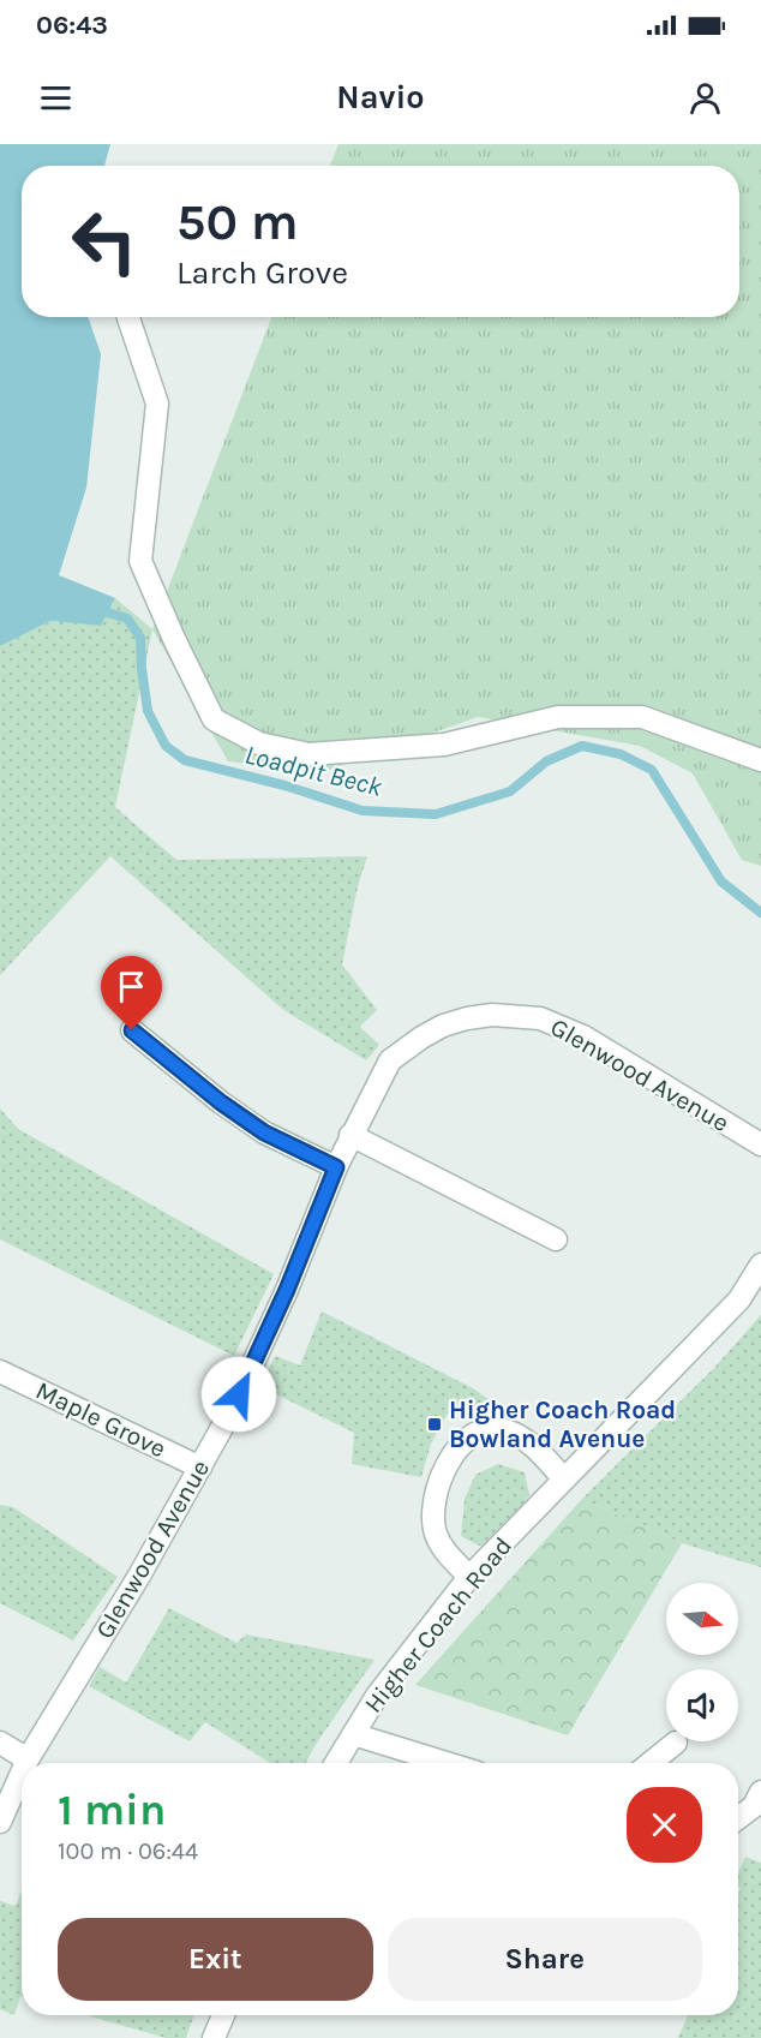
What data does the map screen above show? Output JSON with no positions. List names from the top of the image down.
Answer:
{
  "streets": {
    "street": ["Glenwood Avenue", "Maple Grove", "Higher Coach Road"]
  },
  "crossings": [
    ["Glenwood Avenue", "Maple Grove"]
  ],
  "water": ["Loadpit Beck"],
  "places": {
    "transit": ["Higher Coach Road Bowland Avenue"]
  },
  "north": "right",
  "page": {
    "status": "06:43",
    "header": "Navio",
    "turn": ["50 m", "Larch Grove"],
    "heading": ["1 min", "100 m · 06:44"],
    "buttons": ["Exit", "Share"]
  }
}
